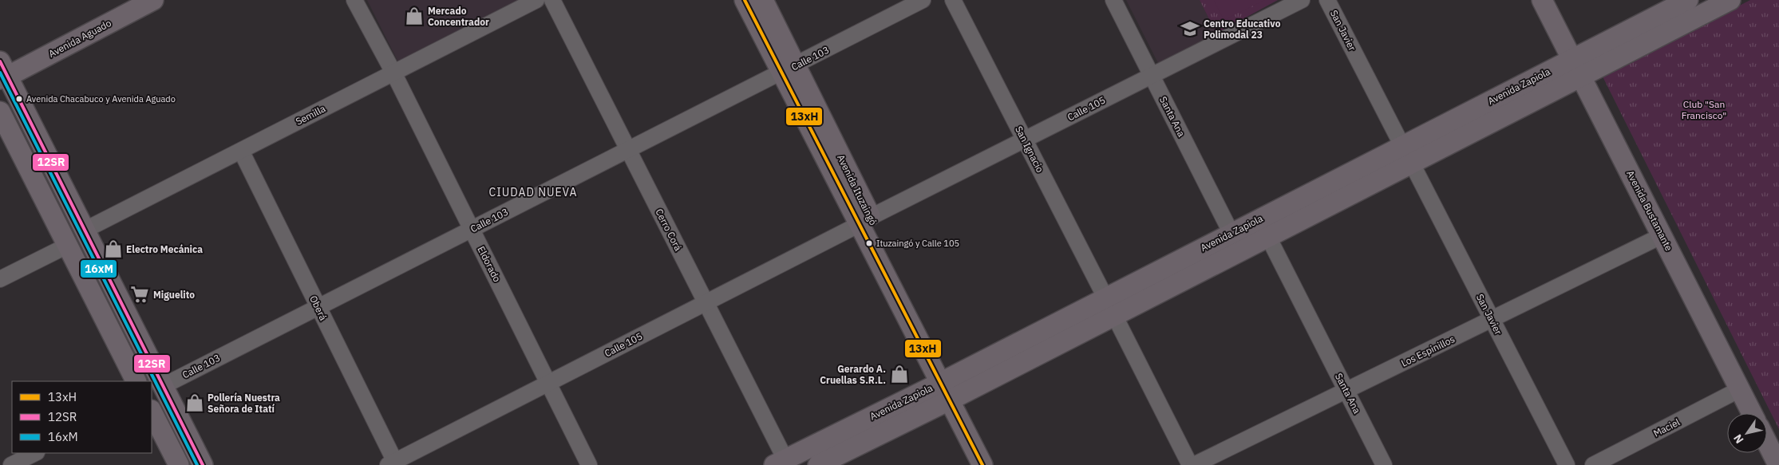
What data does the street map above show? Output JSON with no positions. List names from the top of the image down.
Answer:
{
  "streets": {
    "main road": [
      "Avenida Aguado",
      "Avenida Zapiola",
      "Avenida Ituzaingó",
      "Avenida Bustamante"
    ],
    "street": [
      "San Javier",
      "Calle 103",
      "Calle 105",
      "Semilla",
      "Santa Ana",
      "San Ignacio",
      "Cerro Corá",
      "Eldorado",
      "Oberá",
      "Los Espinillos",
      "Maciel"
    ]
  },
  "crossings": [
    ["San Javier", "Avenida Zapiola"],
    ["San Javier", "Los Espinillos"],
    ["Calle 103", "Avenida Ituzaingó"],
    ["Calle 103", "Cerro Corá"],
    ["Calle 103", "Eldorado"],
    ["Calle 103", "Oberá"],
    ["Avenida Zapiola", "Santa Ana"],
    ["Avenida Zapiola", "San Ignacio"],
    ["Avenida Zapiola", "Avenida Ituzaingó"],
    ["Avenida Zapiola", "Avenida Bustamante"],
    ["Avenida Zapiola", "Cerro Corá"],
    ["Calle 105", "Santa Ana"],
    ["Calle 105", "San Ignacio"],
    ["Calle 105", "Avenida Ituzaingó"],
    ["Calle 105", "Cerro Corá"],
    ["Calle 105", "Eldorado"],
    ["Calle 105", "Oberá"],
    ["Semilla", "Eldorado"],
    ["Semilla", "Oberá"],
    ["Santa Ana", "Los Espinillos"],
    ["Avenida Bustamante", "Los Espinillos"],
    ["Avenida Bustamante", "Maciel"]
  ],
  "districts": ["CIUDAD NUEVA"],
  "parks": ["Club \"San Francisco\""],
  "places": {
    "shop": [
      "Mercado Concentrador",
      "Electro Mecánica",
      "Gerardo A. Cruellas S.R.L.",
      "Pollería Nuestra Señora de Itatí"
    ],
    "school or university": ["Centro Educativo Polimodal 23"],
    "other": ["Avenida Chacabuco y Avenida Aguado", "Ituzaingó y Calle 105"],
    "supermarket": ["Miguelito"]
  },
  "lines": ["transit line 13xH", "transit line 12SR", "transit line 16xM"],
  "legend": ["13xH", "12SR", "16xM"],
  "north": "bottom left"
}
